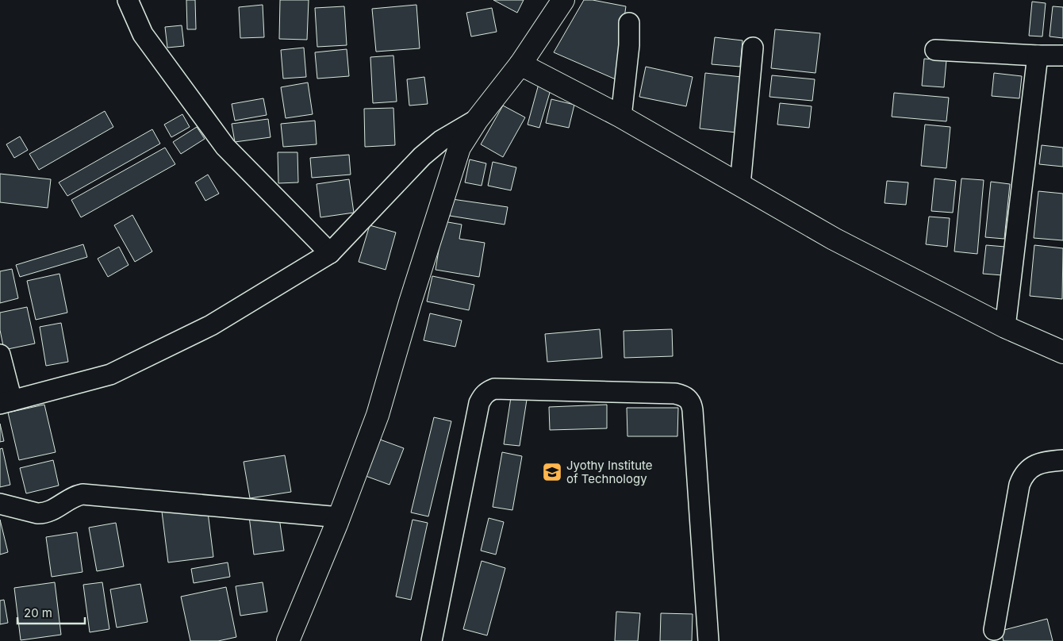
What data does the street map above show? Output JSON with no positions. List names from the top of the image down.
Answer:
{
  "places": {
    "school or university": ["Jyothy Institute of Technology"]
  },
  "scale_bar": "20 m"
}
